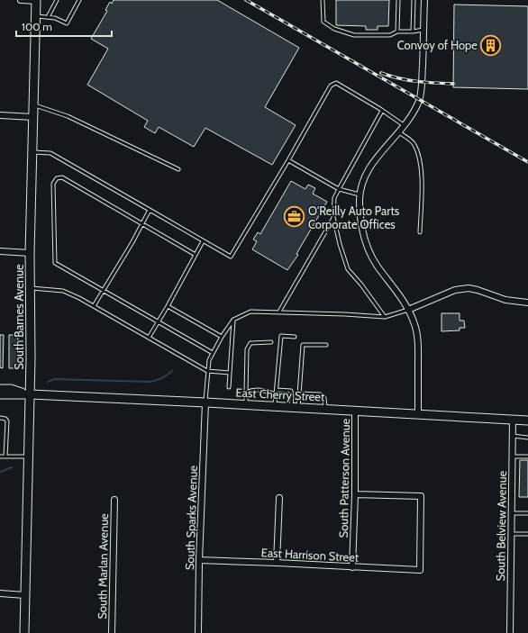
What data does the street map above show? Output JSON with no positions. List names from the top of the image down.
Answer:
{
  "streets": {
    "street": [
      "South Barnes Avenue",
      "East Cherry Street",
      "South Patterson Avenue",
      "South Sparks Avenue",
      "South Belview Avenue",
      "East Harrison Street",
      "South Marlan Avenue"
    ]
  },
  "crossings": [
    ["South Barnes Avenue", "East Cherry Street"],
    ["East Cherry Street", "South Patterson Avenue"],
    ["East Cherry Street", "South Sparks Avenue"],
    ["East Cherry Street", "South Belview Avenue"],
    ["South Patterson Avenue", "East Harrison Street"],
    ["South Sparks Avenue", "East Harrison Street"]
  ],
  "places": {
    "building": ["Convoy of Hope"],
    "office": ["O'Reilly Auto Parts Corporate Offices"]
  },
  "scale_bar": "100 m"
}
